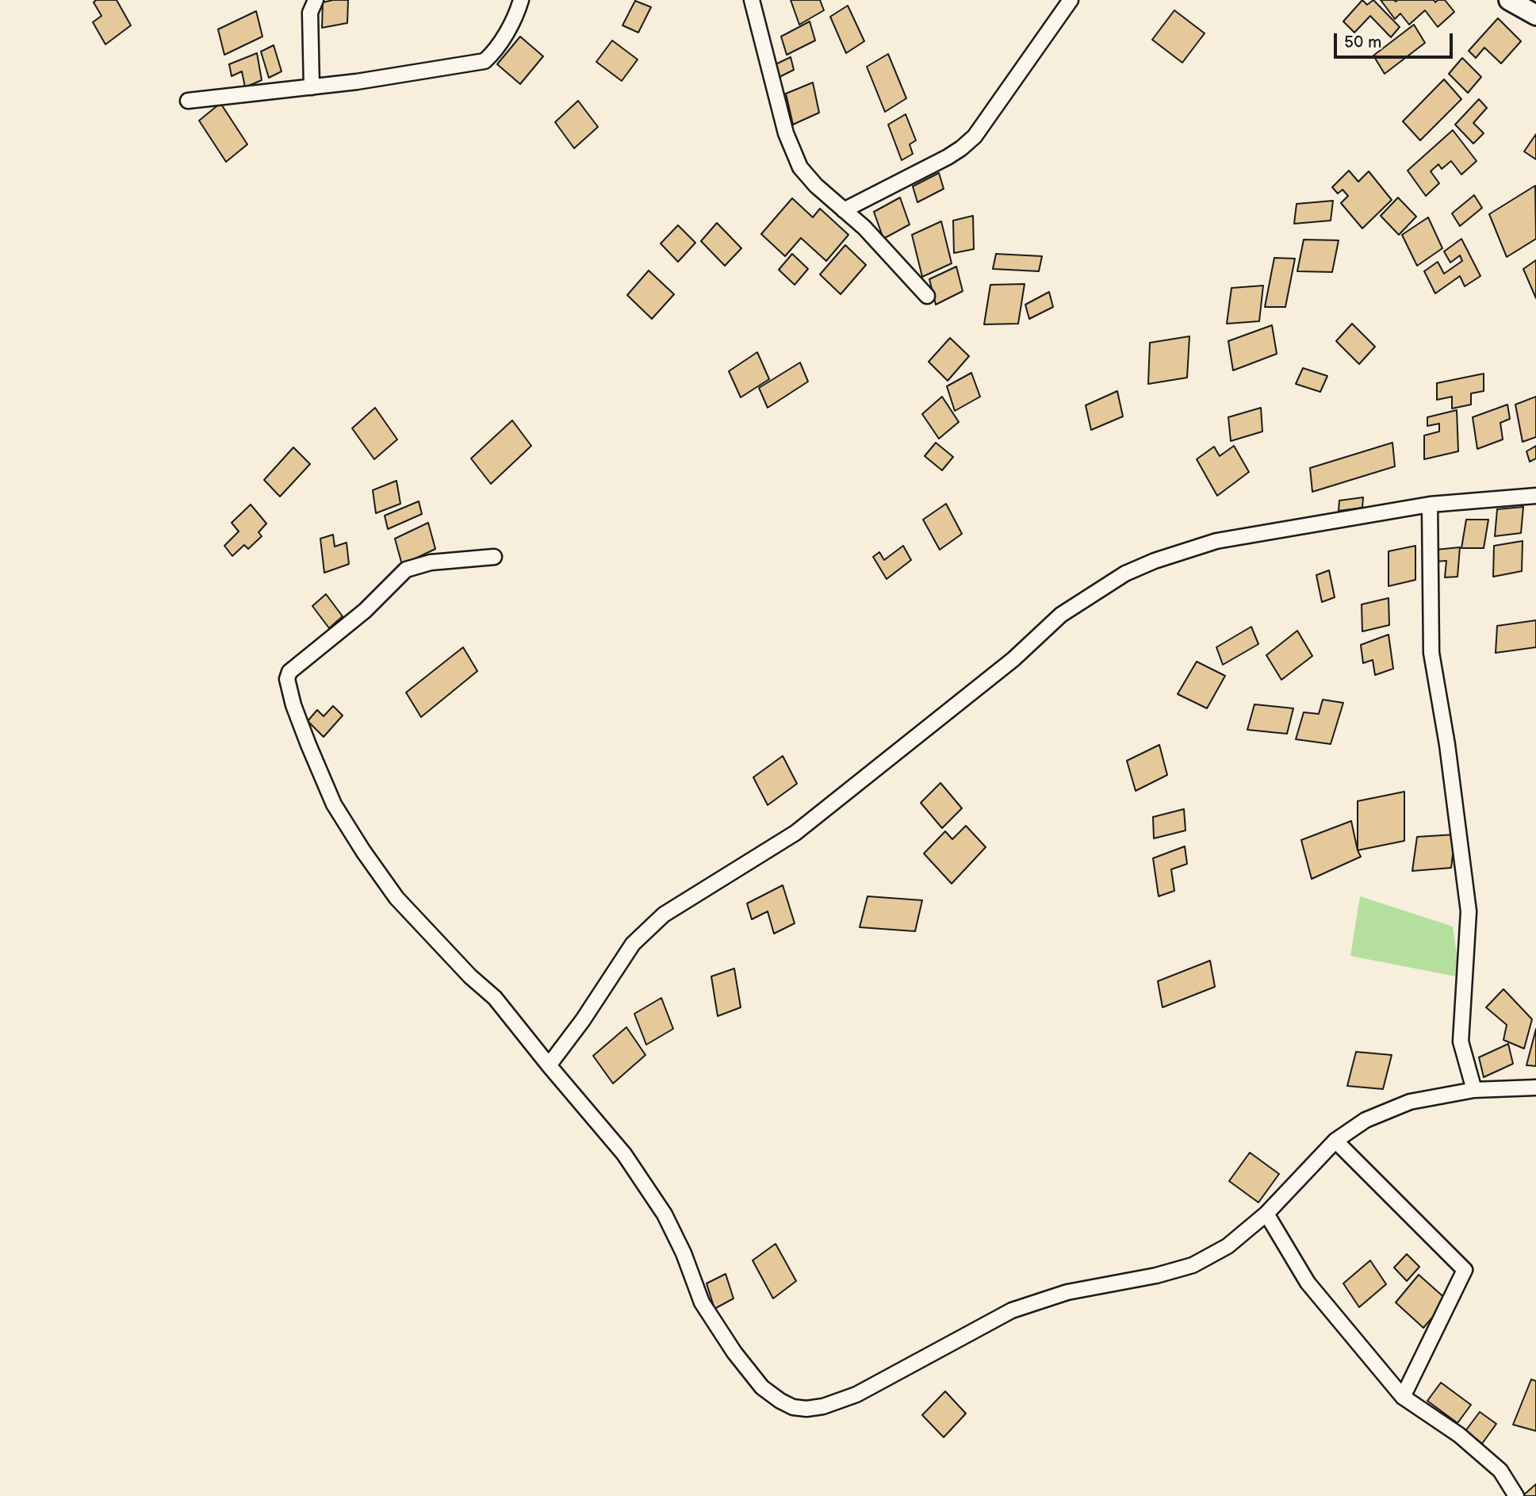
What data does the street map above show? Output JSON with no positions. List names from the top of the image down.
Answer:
{
  "scale_bar": "50 m"
}
